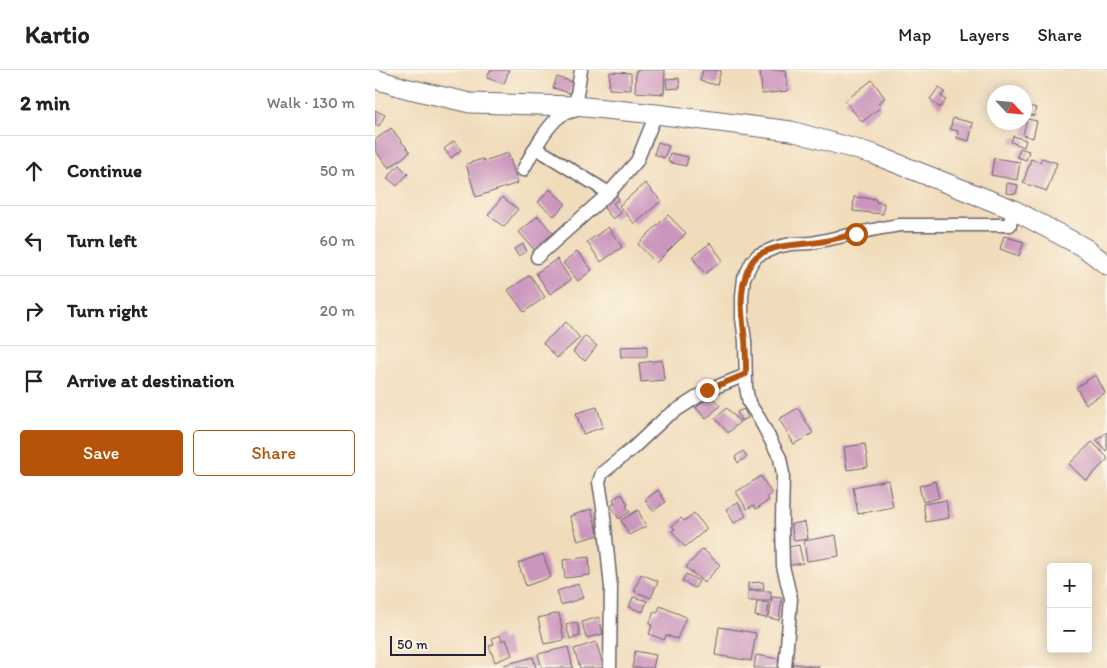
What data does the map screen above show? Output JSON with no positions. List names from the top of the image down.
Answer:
{
  "scale_bar": "50 m",
  "north": "bottom right",
  "page": {
    "header": "Kartio",
    "nav": ["Map", "Layers", "Share"],
    "heading": ["2 min", "Walk · 130 m"],
    "list": [
      ["Continue", "50 m"],
      ["Turn left", "60 m"],
      ["Turn right", "20 m"],
      "Arrive at destination"
    ],
    "buttons": ["Save", "Share"],
    "map_buttons": ["+", "−"],
    "scale": "50 m"
  }
}
